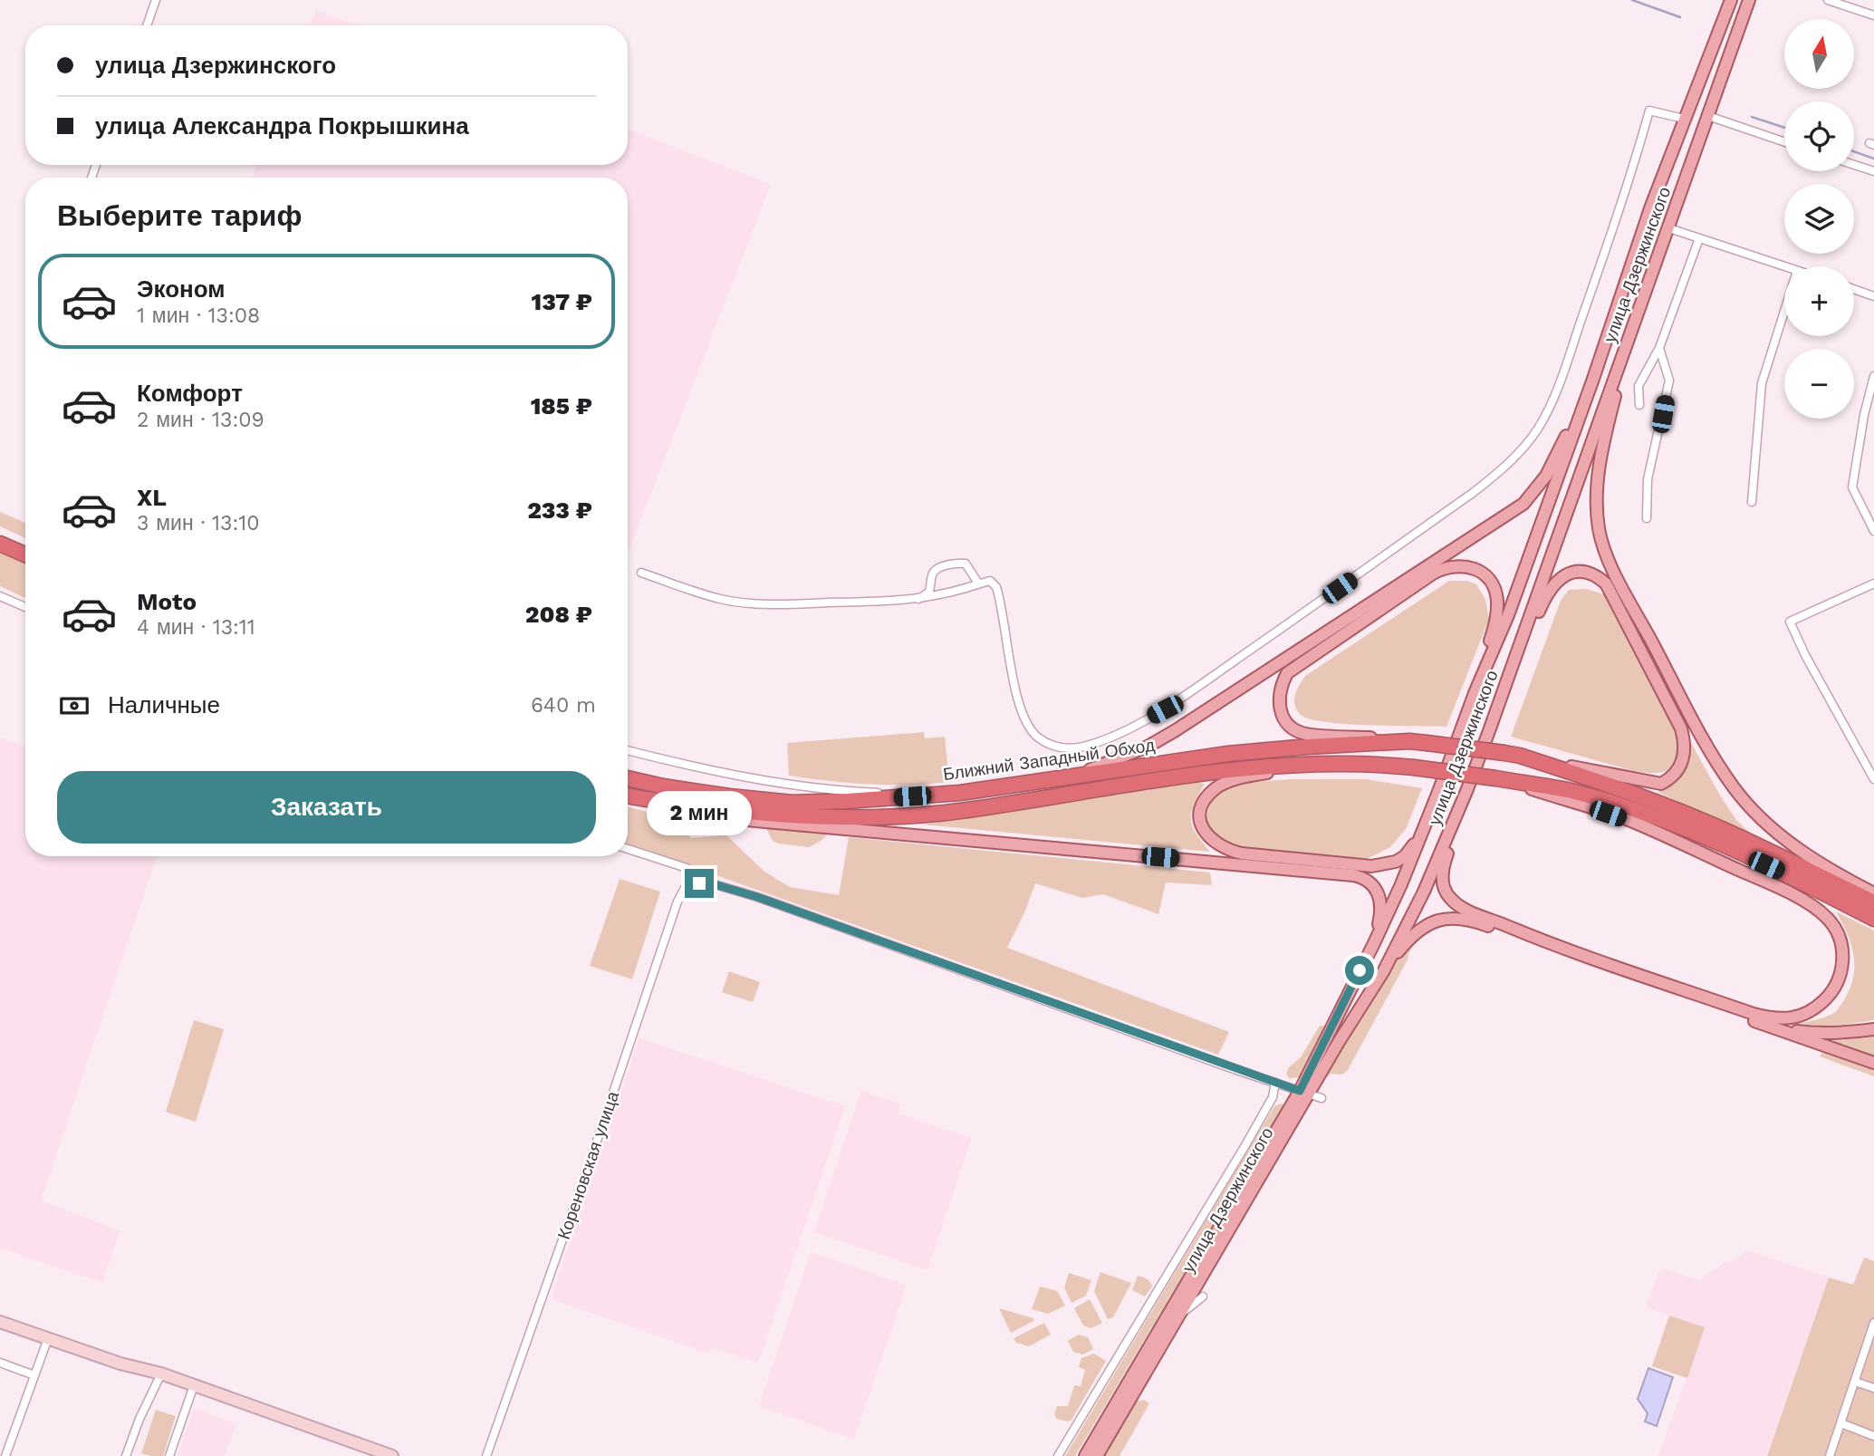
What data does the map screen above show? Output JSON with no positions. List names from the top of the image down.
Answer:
{
  "streets": {
    "highway": ["Ближний Западный Обход"],
    "main road": ["улица Дзержинского"],
    "street": ["Кореновская улица"]
  },
  "north": "top",
  "page": {
    "map_buttons": ["+", "−"],
    "banner": ["улица Дзержинского", "улица Александра Покрышкина"],
    "heading": "Выберите тариф",
    "list": [
      {
        "name": "Эконом",
        "note": "1 мин · 13:08",
        "value": "137 ₽"
      },
      {
        "name": "Комфорт",
        "note": "2 мин · 13:09",
        "value": "185 ₽"
      },
      {
        "name": "XL",
        "note": "3 мин · 13:10",
        "value": "233 ₽"
      },
      {
        "name": "Moto",
        "note": "4 мин · 13:11",
        "value": "208 ₽"
      }
    ],
    "pay": ["Наличные", "640 m"],
    "buttons": "Заказать",
    "bubble": "2 мин"
  }
}
